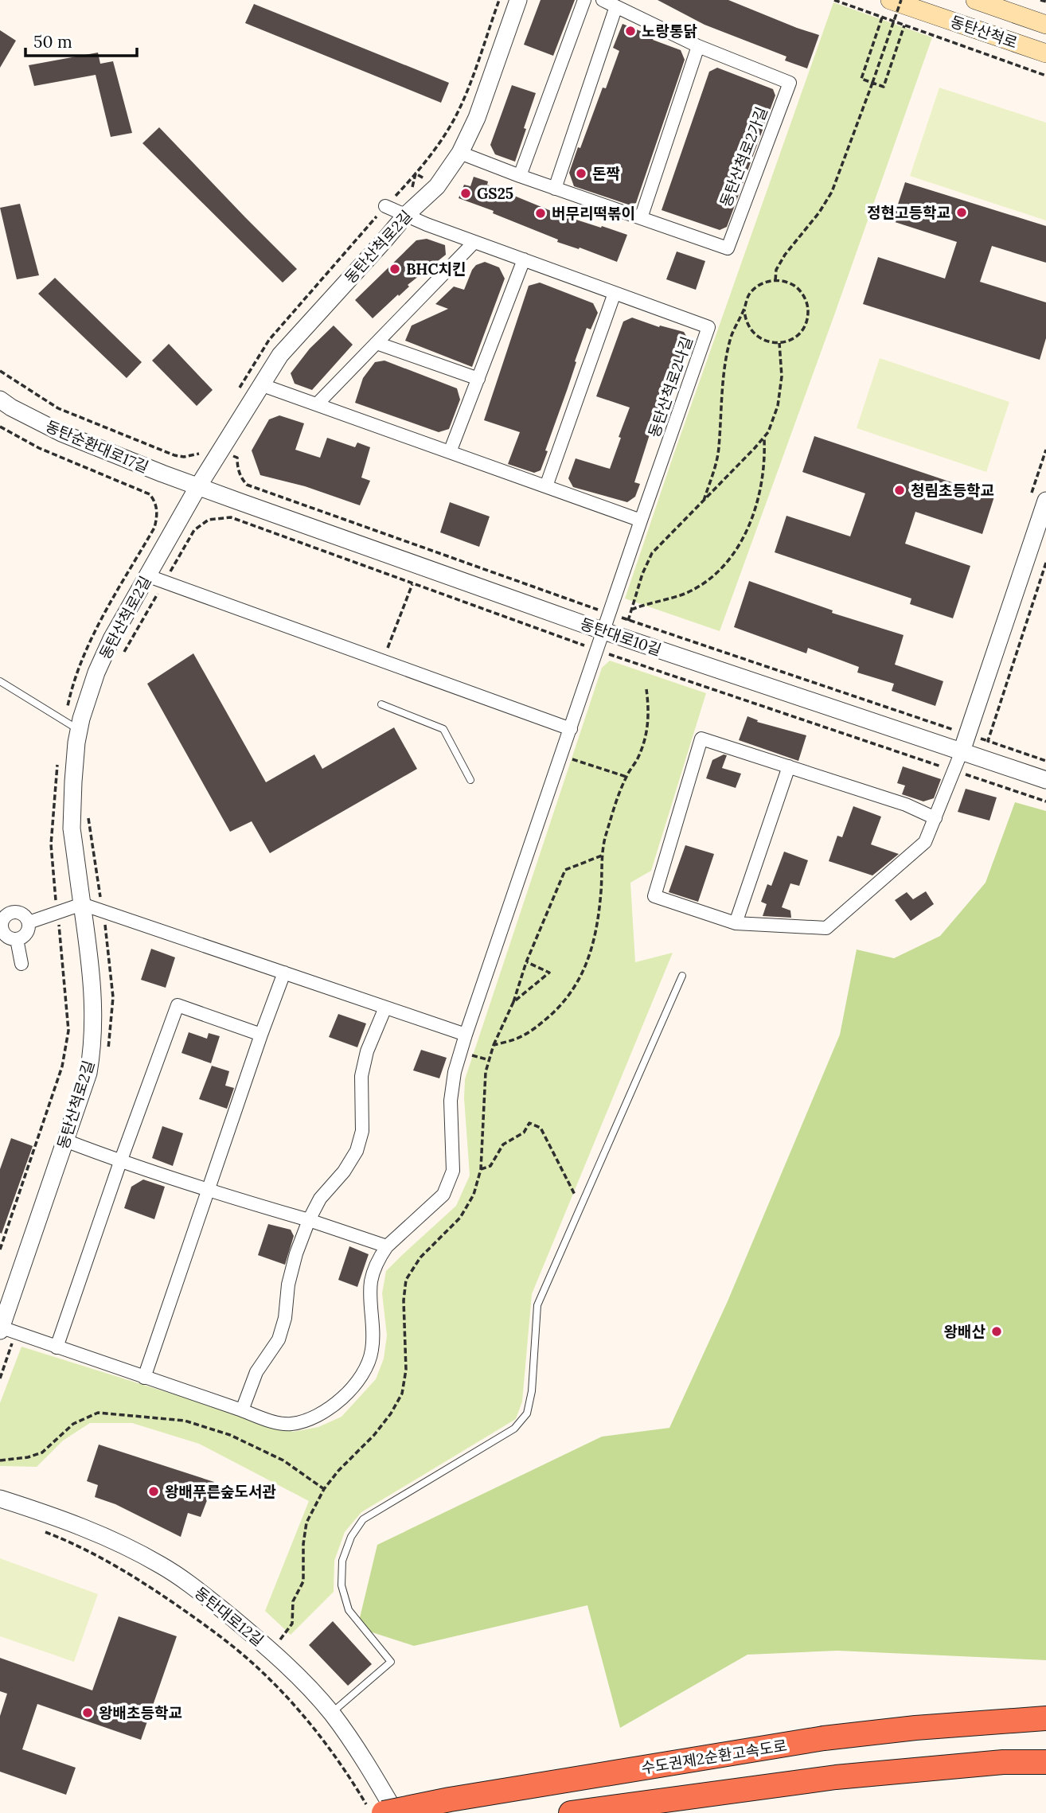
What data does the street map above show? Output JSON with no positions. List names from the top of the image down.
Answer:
{
  "streets": {
    "highway": ["수도권제2순환고속도로"],
    "main road": ["동탄산척로"],
    "street": [
      "동탄산척로2가길",
      "동탄산척로2길",
      "동탄산척로2나길",
      "동탄순환대로17길",
      "동탄대로10길",
      "동탄대로12길"
    ]
  },
  "crossings": [
    ["동탄산척로2가길", "동탄산척로2길"],
    ["동탄산척로2길", "동탄산척로2나길"],
    ["동탄산척로2길", "동탄순환대로17길"],
    ["동탄산척로2길", "동탄대로10길"],
    ["동탄산척로2나길", "동탄대로10길"],
    ["동탄순환대로17길", "동탄대로10길"]
  ],
  "places": [
    "노랑통닭",
    "돈짝",
    "GS25",
    "정현고등학교",
    "버무리떡볶이",
    "BHC치킨",
    "청림초등학교",
    "왕배산",
    "왕배푸른숲도서관",
    "왕배초등학교"
  ],
  "scale_bar": "50 m"
}
